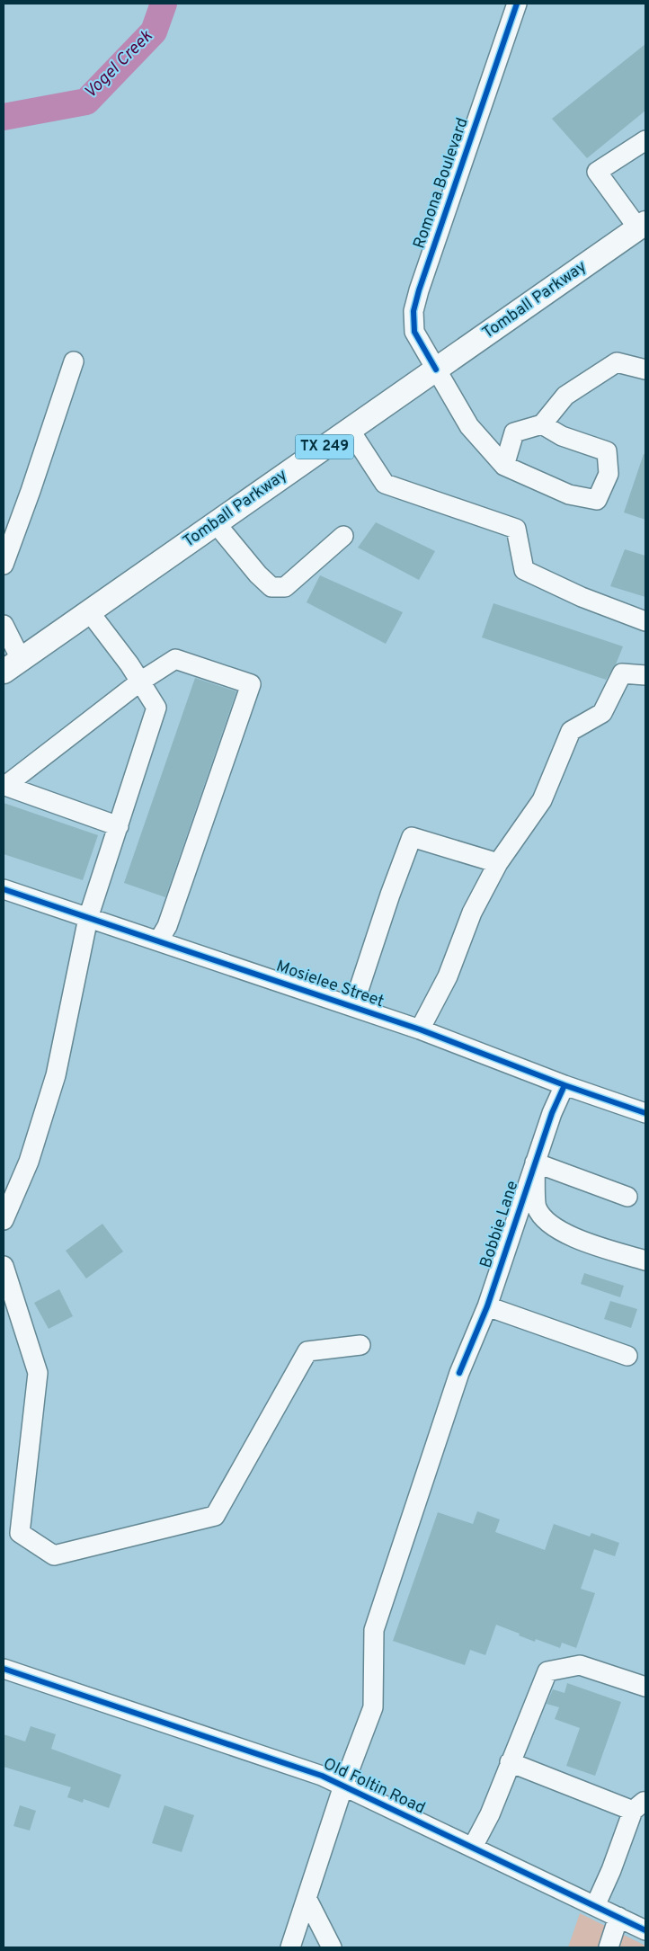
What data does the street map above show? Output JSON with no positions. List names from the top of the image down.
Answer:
{
  "streets": {
    "main road": ["Tomball Parkway", "TX 249"],
    "street": [
      "Romona Boulevard",
      "Mosielee Street",
      "Bobbie Lane",
      "Old Foltin Road"
    ]
  },
  "crossings": [
    ["Romona Boulevard", "Tomball Parkway"],
    ["Mosielee Street", "Bobbie Lane"],
    ["Bobbie Lane", "Old Foltin Road"]
  ],
  "water": ["Vogel Creek"]
}
